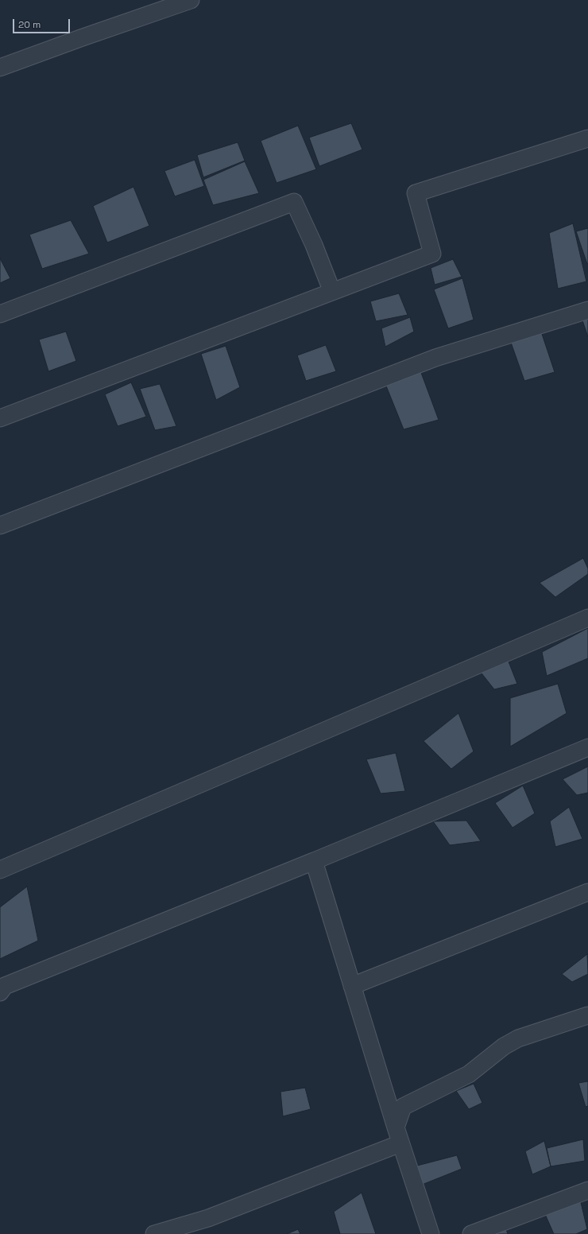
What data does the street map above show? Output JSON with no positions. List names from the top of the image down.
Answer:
{
  "scale_bar": "20 m"
}
